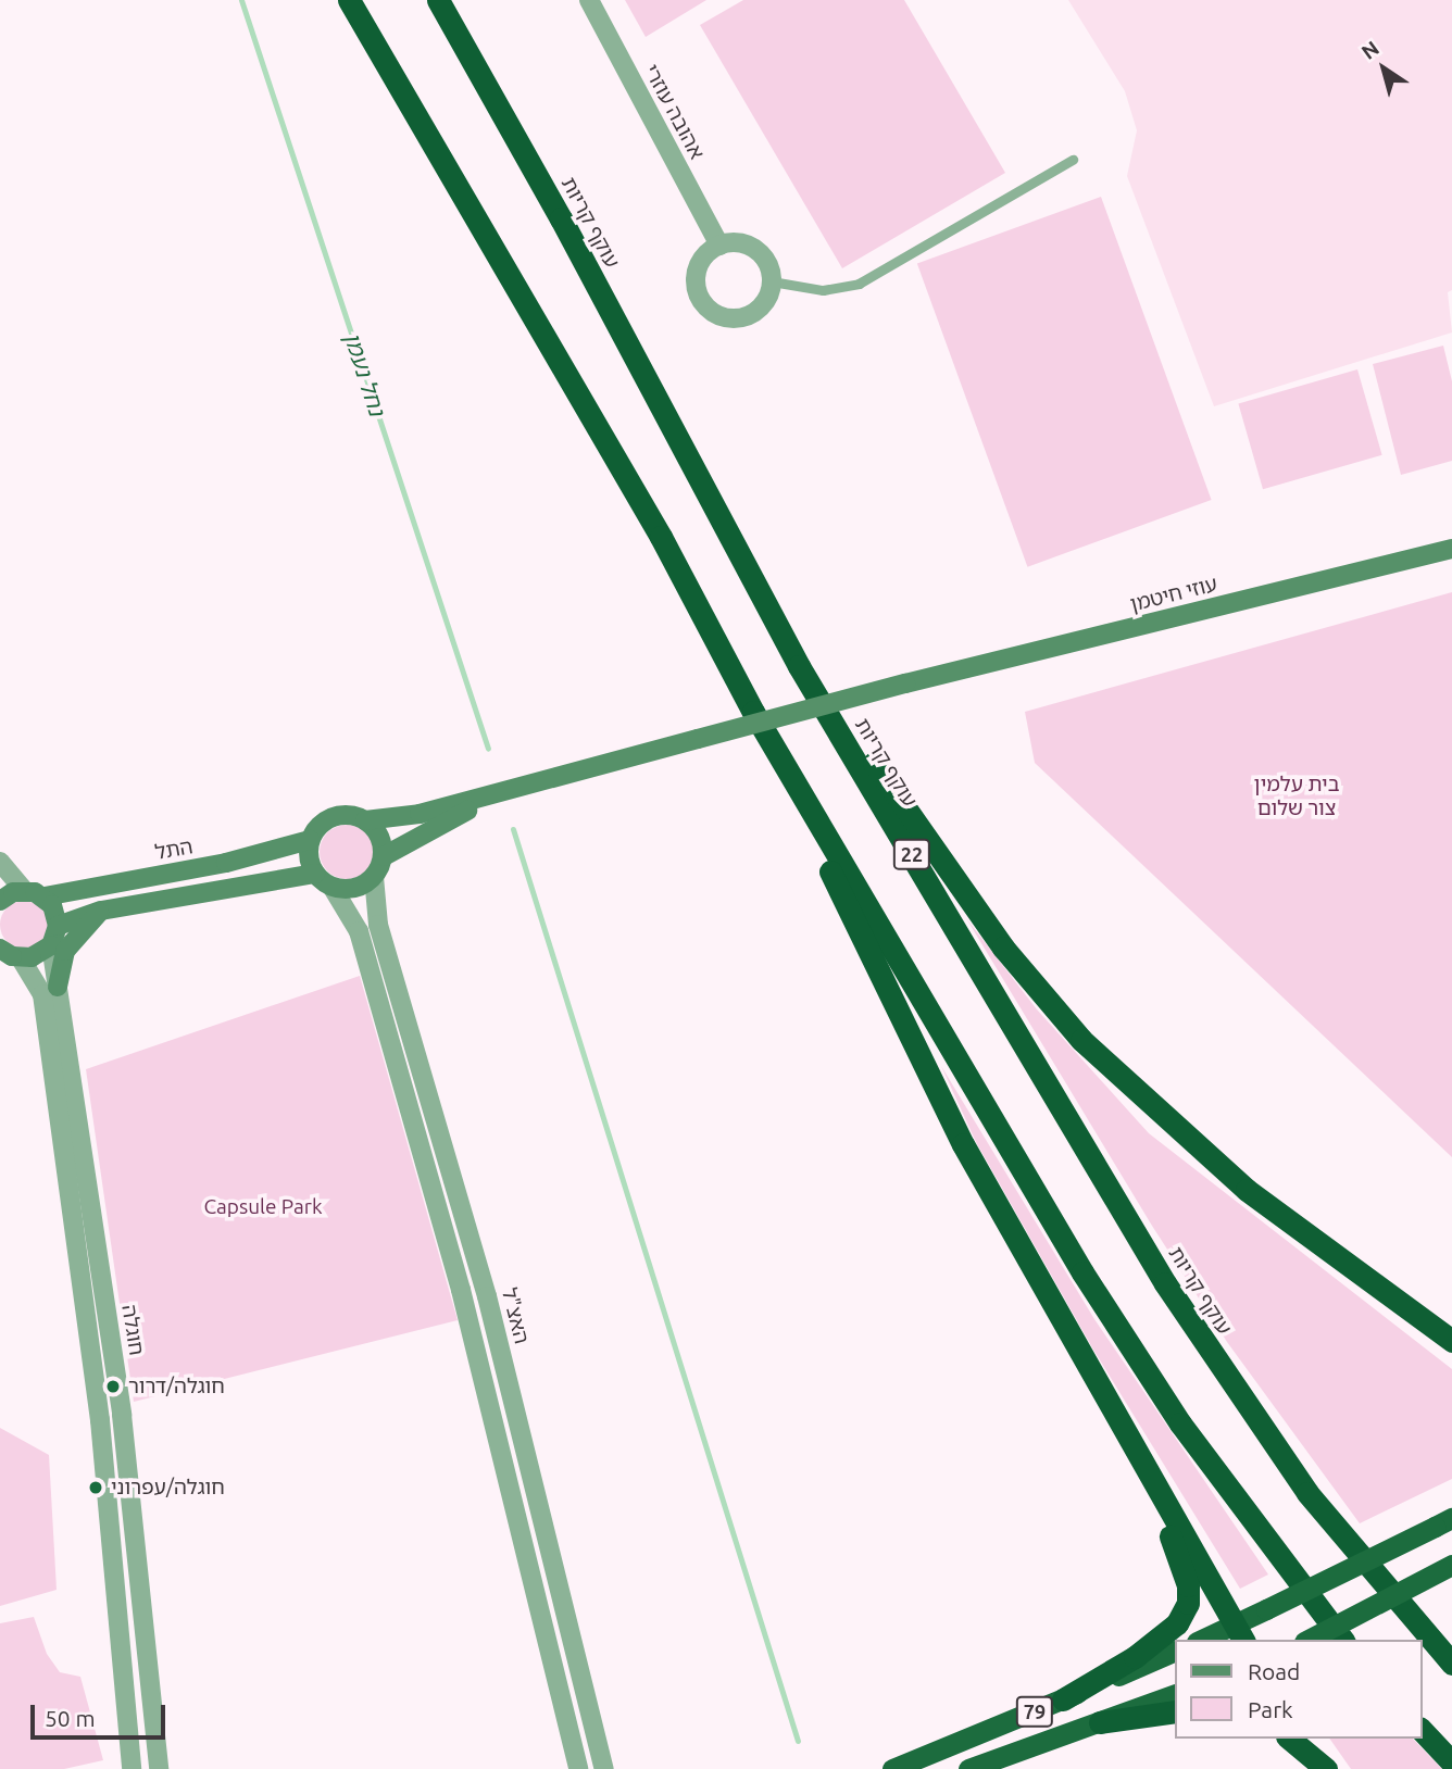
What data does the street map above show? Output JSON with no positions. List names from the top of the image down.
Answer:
{
  "streets": {
    "highway": ["עוקף קריות", "22", "79"],
    "main road": ["עוזי חיטמן", "התל"],
    "street": ["אהובה עוזרי", "האצ\"ל", "חוגלה"]
  },
  "crossings": [
    ["התל", "האצ\"ל"]
  ],
  "water": ["נחל נעמן"],
  "parks": ["בית עלמין צור שלום", "Capsule Park"],
  "places": ["חוגלה/דרור", "חוגלה/עפרוני"],
  "legend": ["Road", "Park"],
  "scale_bar": "50 m",
  "north": "top left"
}
